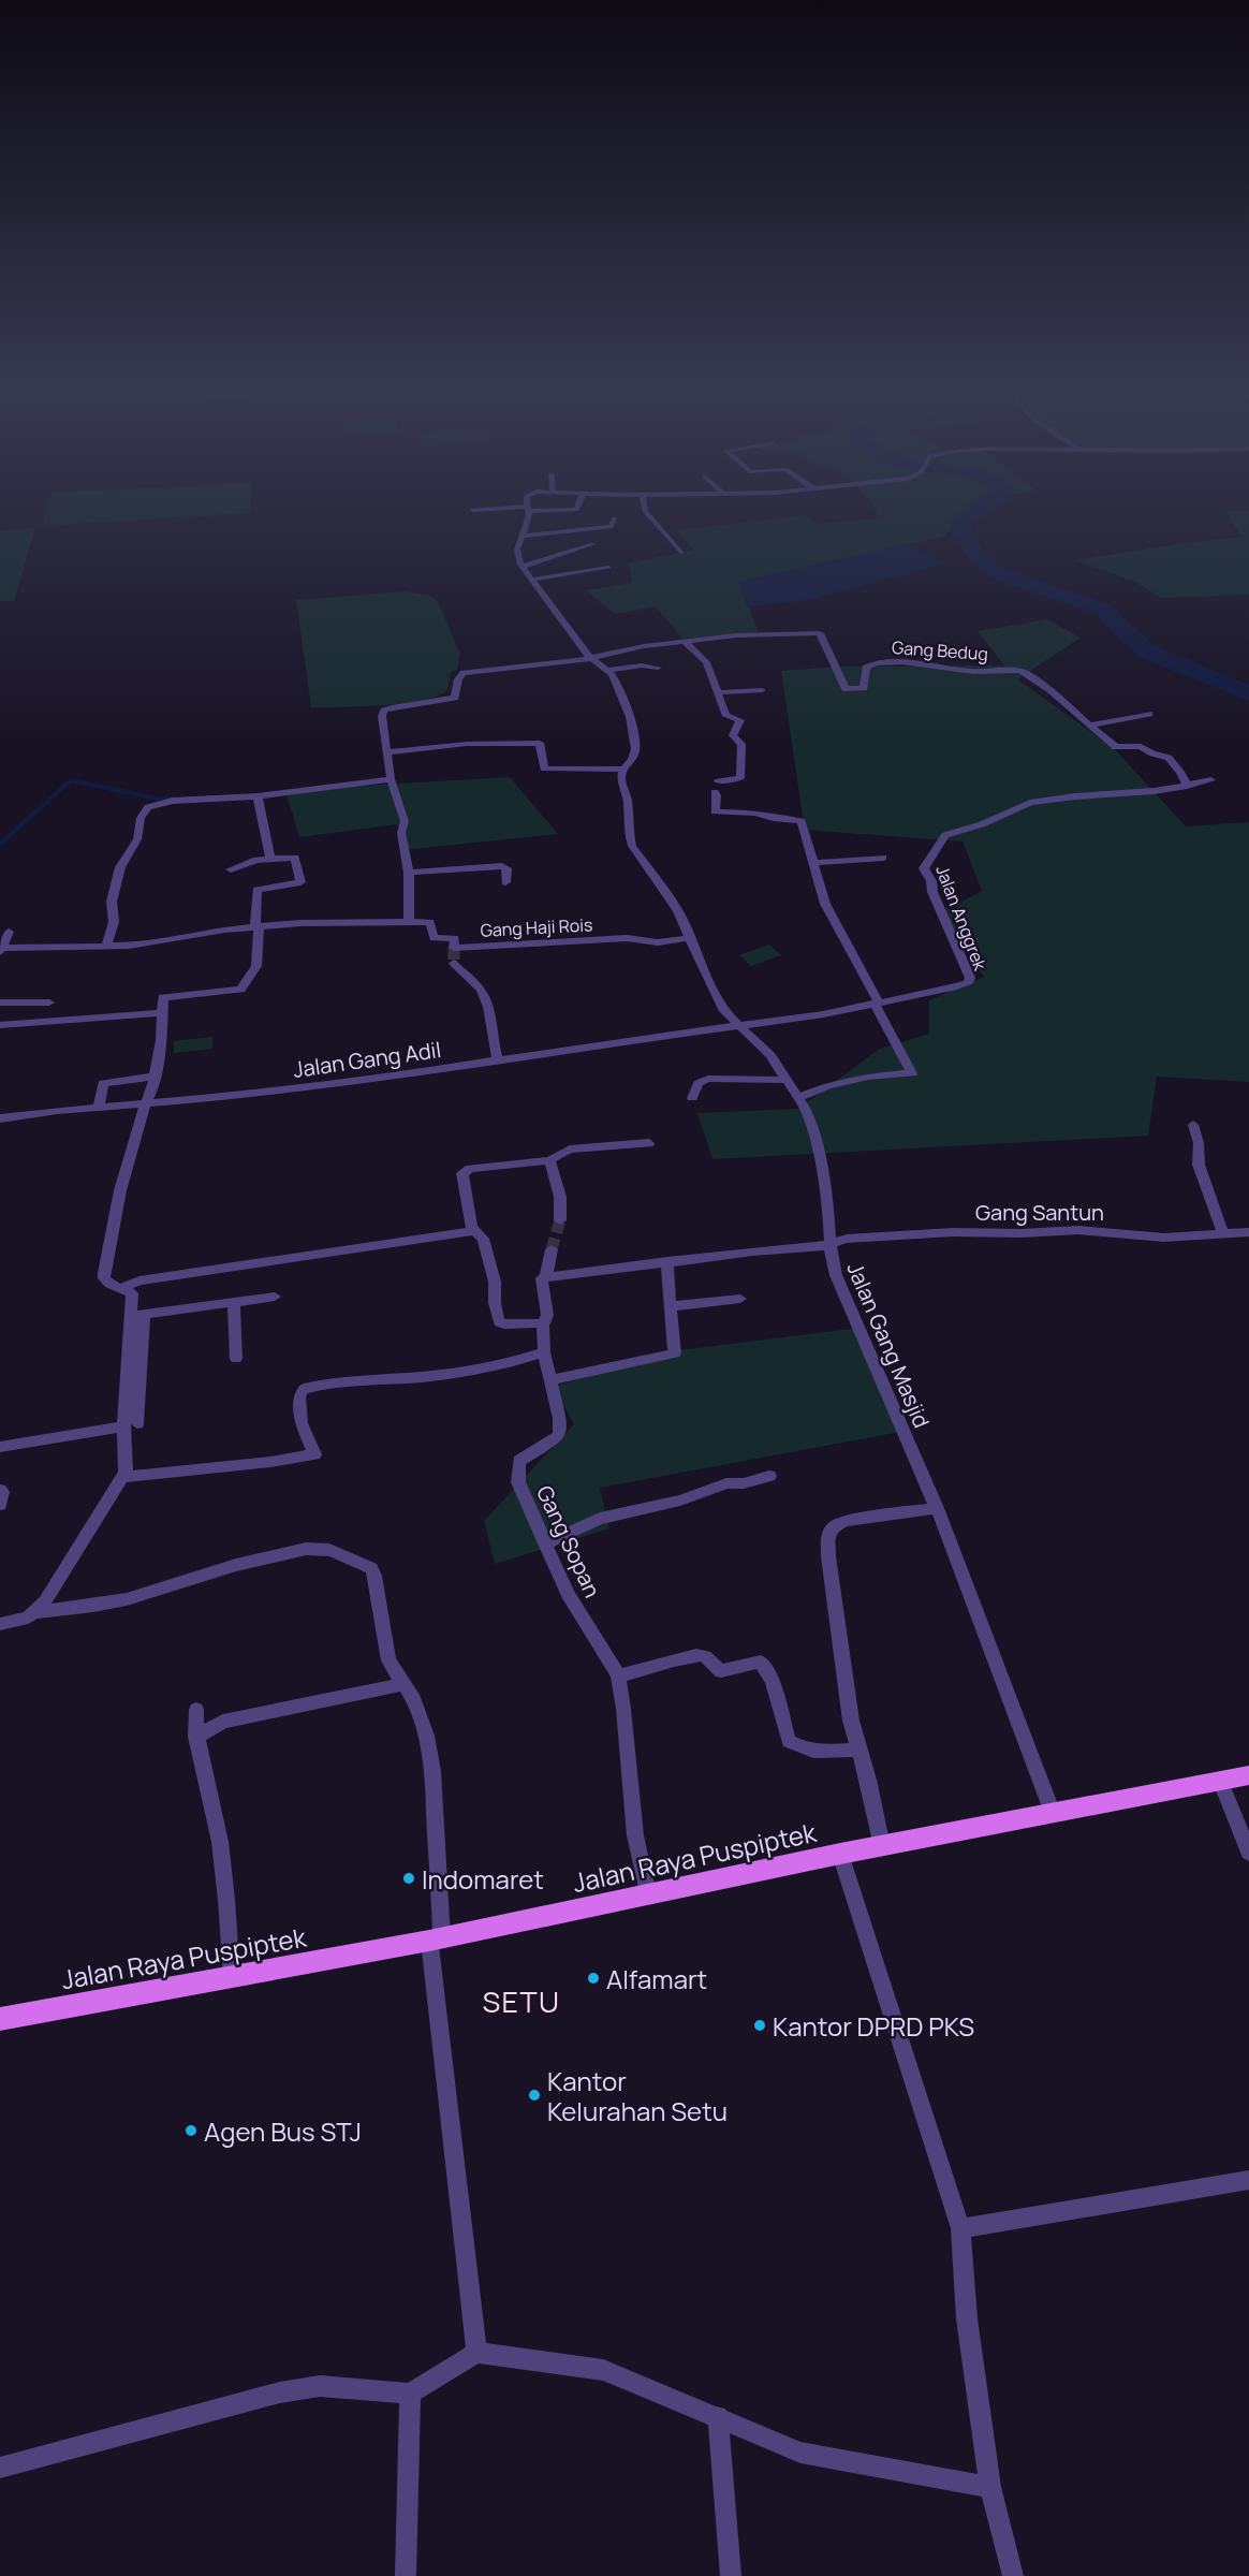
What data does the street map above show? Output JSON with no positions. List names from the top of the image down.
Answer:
{
  "streets": {
    "main road": ["Jalan Raya Puspiptek"],
    "street": [
      "Gang Bedug",
      "Jalan Anggrek",
      "Gang Haji Rois",
      "Jalan Gang Adil",
      "Gang Santun",
      "Jalan Gang Masjid",
      "Gang Sopan"
    ]
  },
  "crossings": [
    ["Gang Bedug", "Jalan Anggrek"],
    ["Gang Bedug", "Jalan Gang Masjid"],
    ["Jalan Anggrek", "Jalan Gang Adil"],
    ["Gang Haji Rois", "Jalan Gang Masjid"],
    ["Jalan Gang Adil", "Jalan Gang Masjid"],
    ["Gang Santun", "Jalan Gang Masjid"],
    ["Jalan Gang Masjid", "Jalan Raya Puspiptek"],
    ["Gang Sopan", "Jalan Raya Puspiptek"]
  ],
  "districts": ["SETU"],
  "places": [
    "Indomaret",
    "Alfamart",
    "Kantor DPRD PKS",
    "Kantor Kelurahan Setu",
    "Agen Bus STJ"
  ]
}
